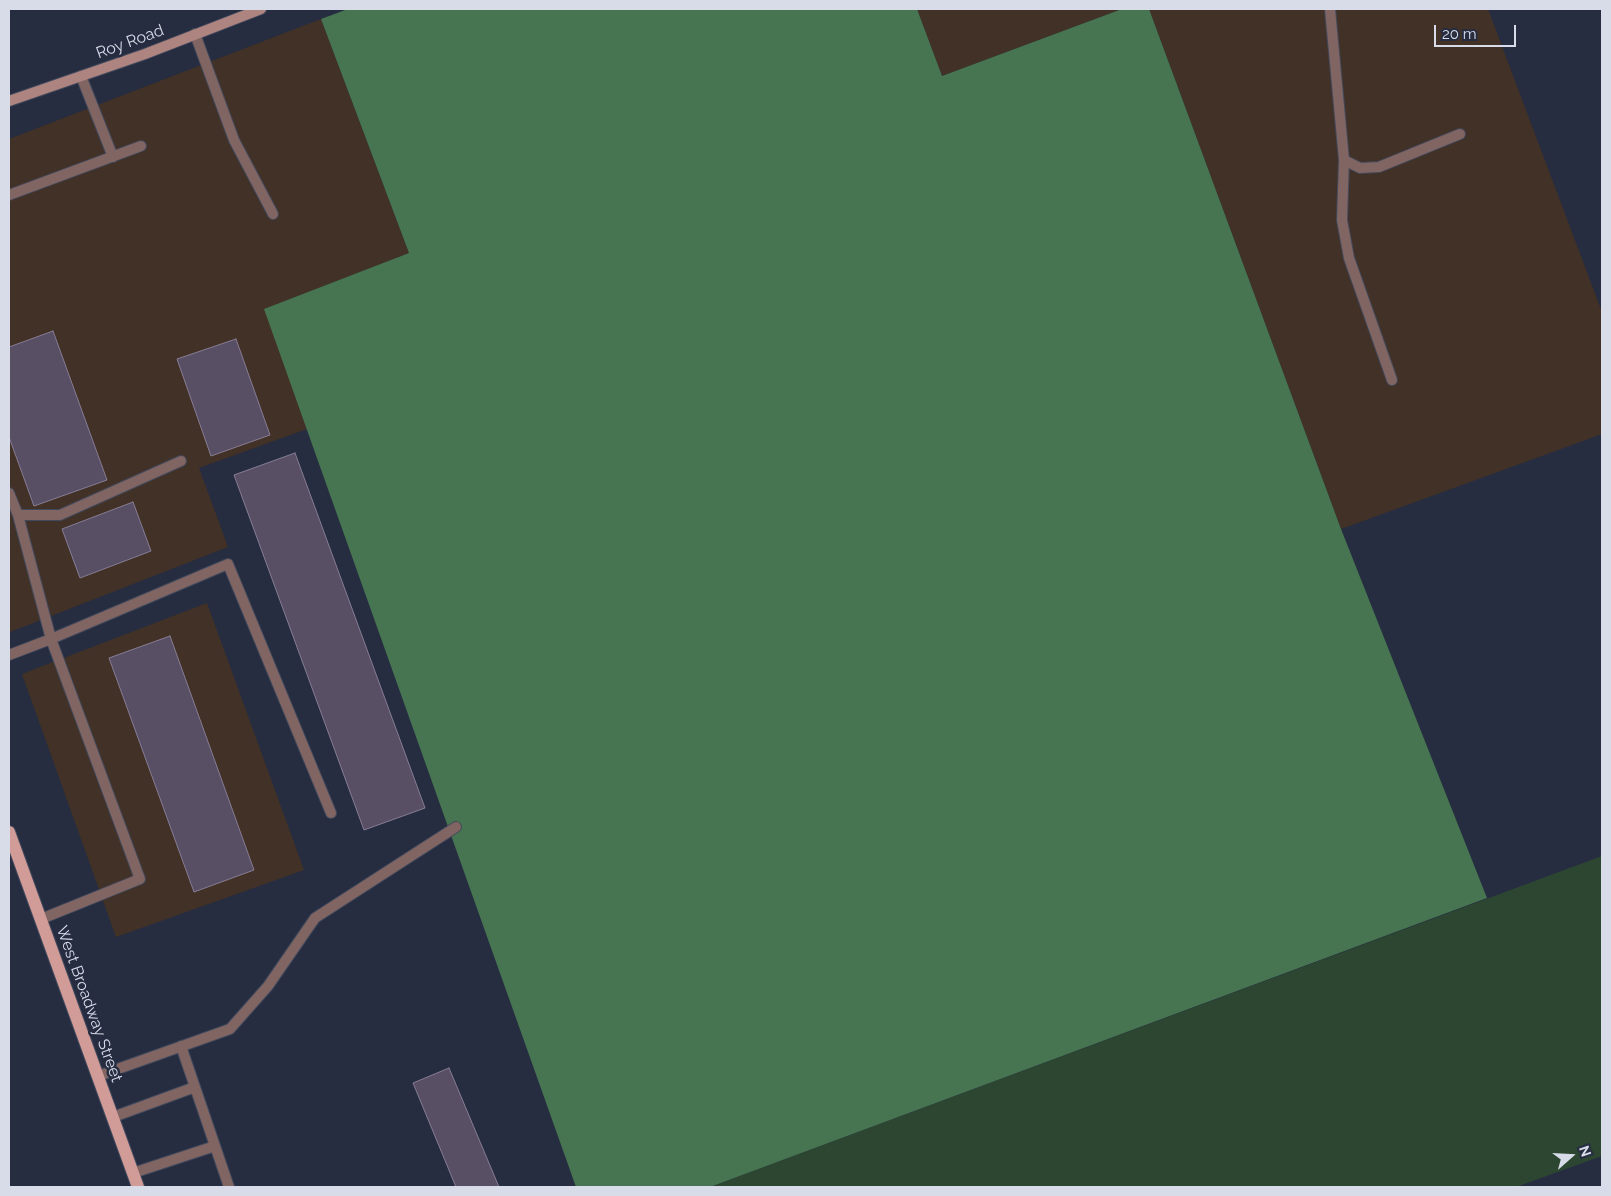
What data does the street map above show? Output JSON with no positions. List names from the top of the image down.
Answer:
{
  "streets": {
    "main road": ["West Broadway Street"],
    "street": ["Roy Road"]
  },
  "scale_bar": "20 m",
  "north": "right"
}
